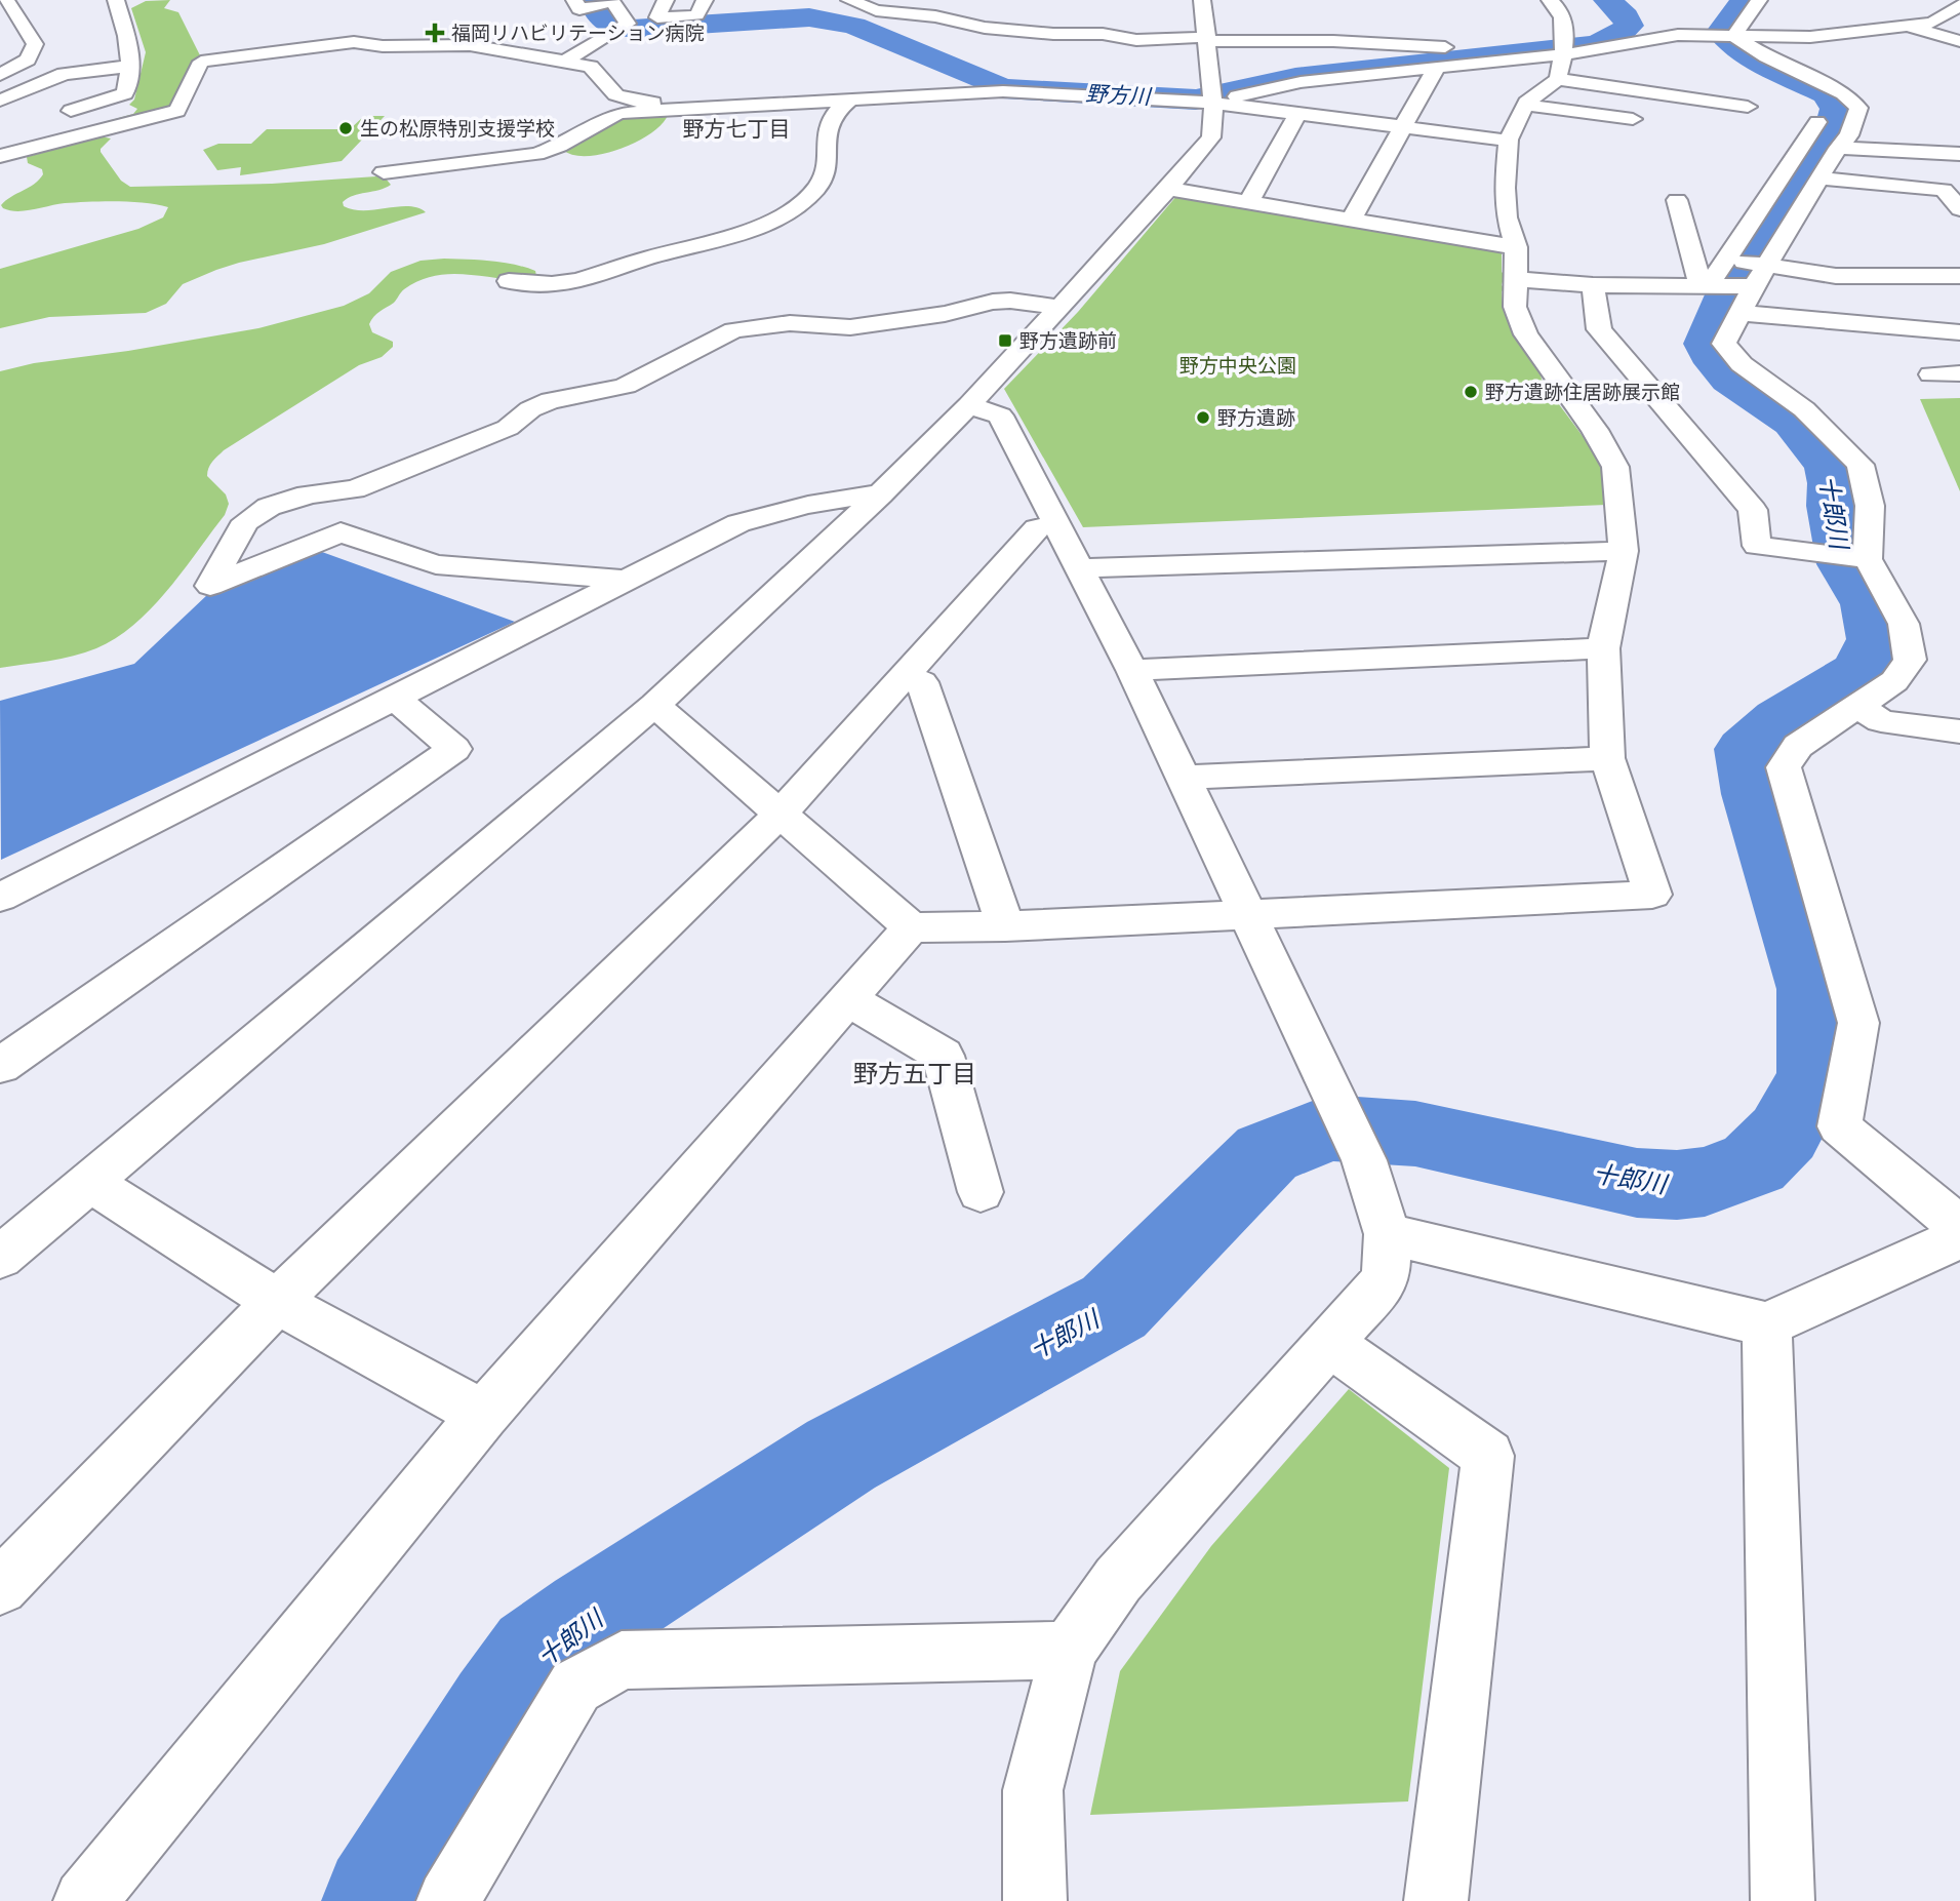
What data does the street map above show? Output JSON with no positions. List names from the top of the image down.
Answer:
{
  "districts": ["野方七丁目", "野方五丁目"],
  "water": ["野方川", "十郎川"],
  "parks": ["野方中央公園"],
  "places": {
    "health": ["福岡リハビリテーション病院"],
    "other": ["生の松原特別支援学校", "野方遺跡住居跡展示館", "野方遺跡"],
    "transit": ["野方遺跡前"]
  }
}
